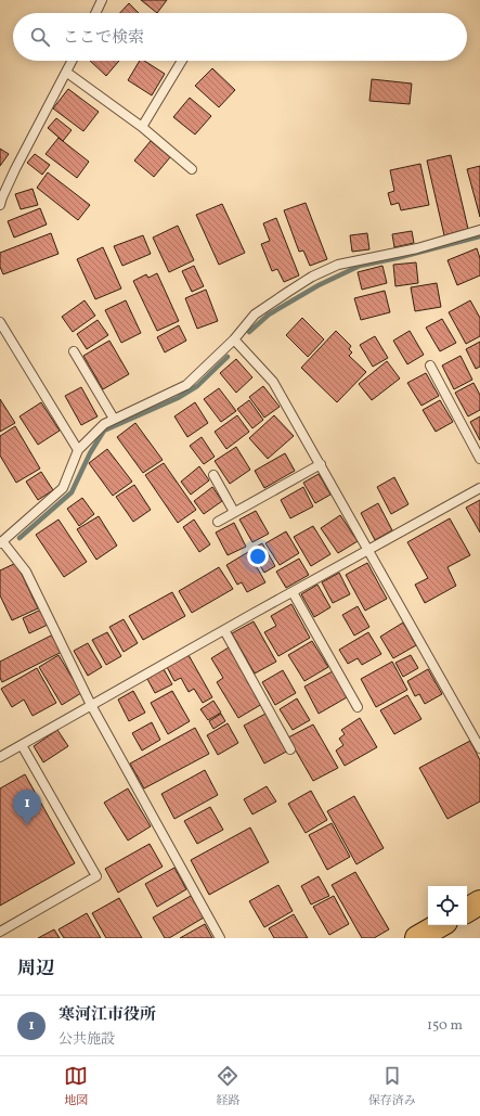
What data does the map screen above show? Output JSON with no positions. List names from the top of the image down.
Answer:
{
  "page": {
    "search": "ここで検索",
    "pins": "1",
    "heading": "周辺",
    "list": [
      {
        "mark": "1",
        "name": "寒河江市役所",
        "note": "公共施設",
        "value": "150 m"
      }
    ],
    "nav": ["地図", "経路", "保存済み"]
  }
}
